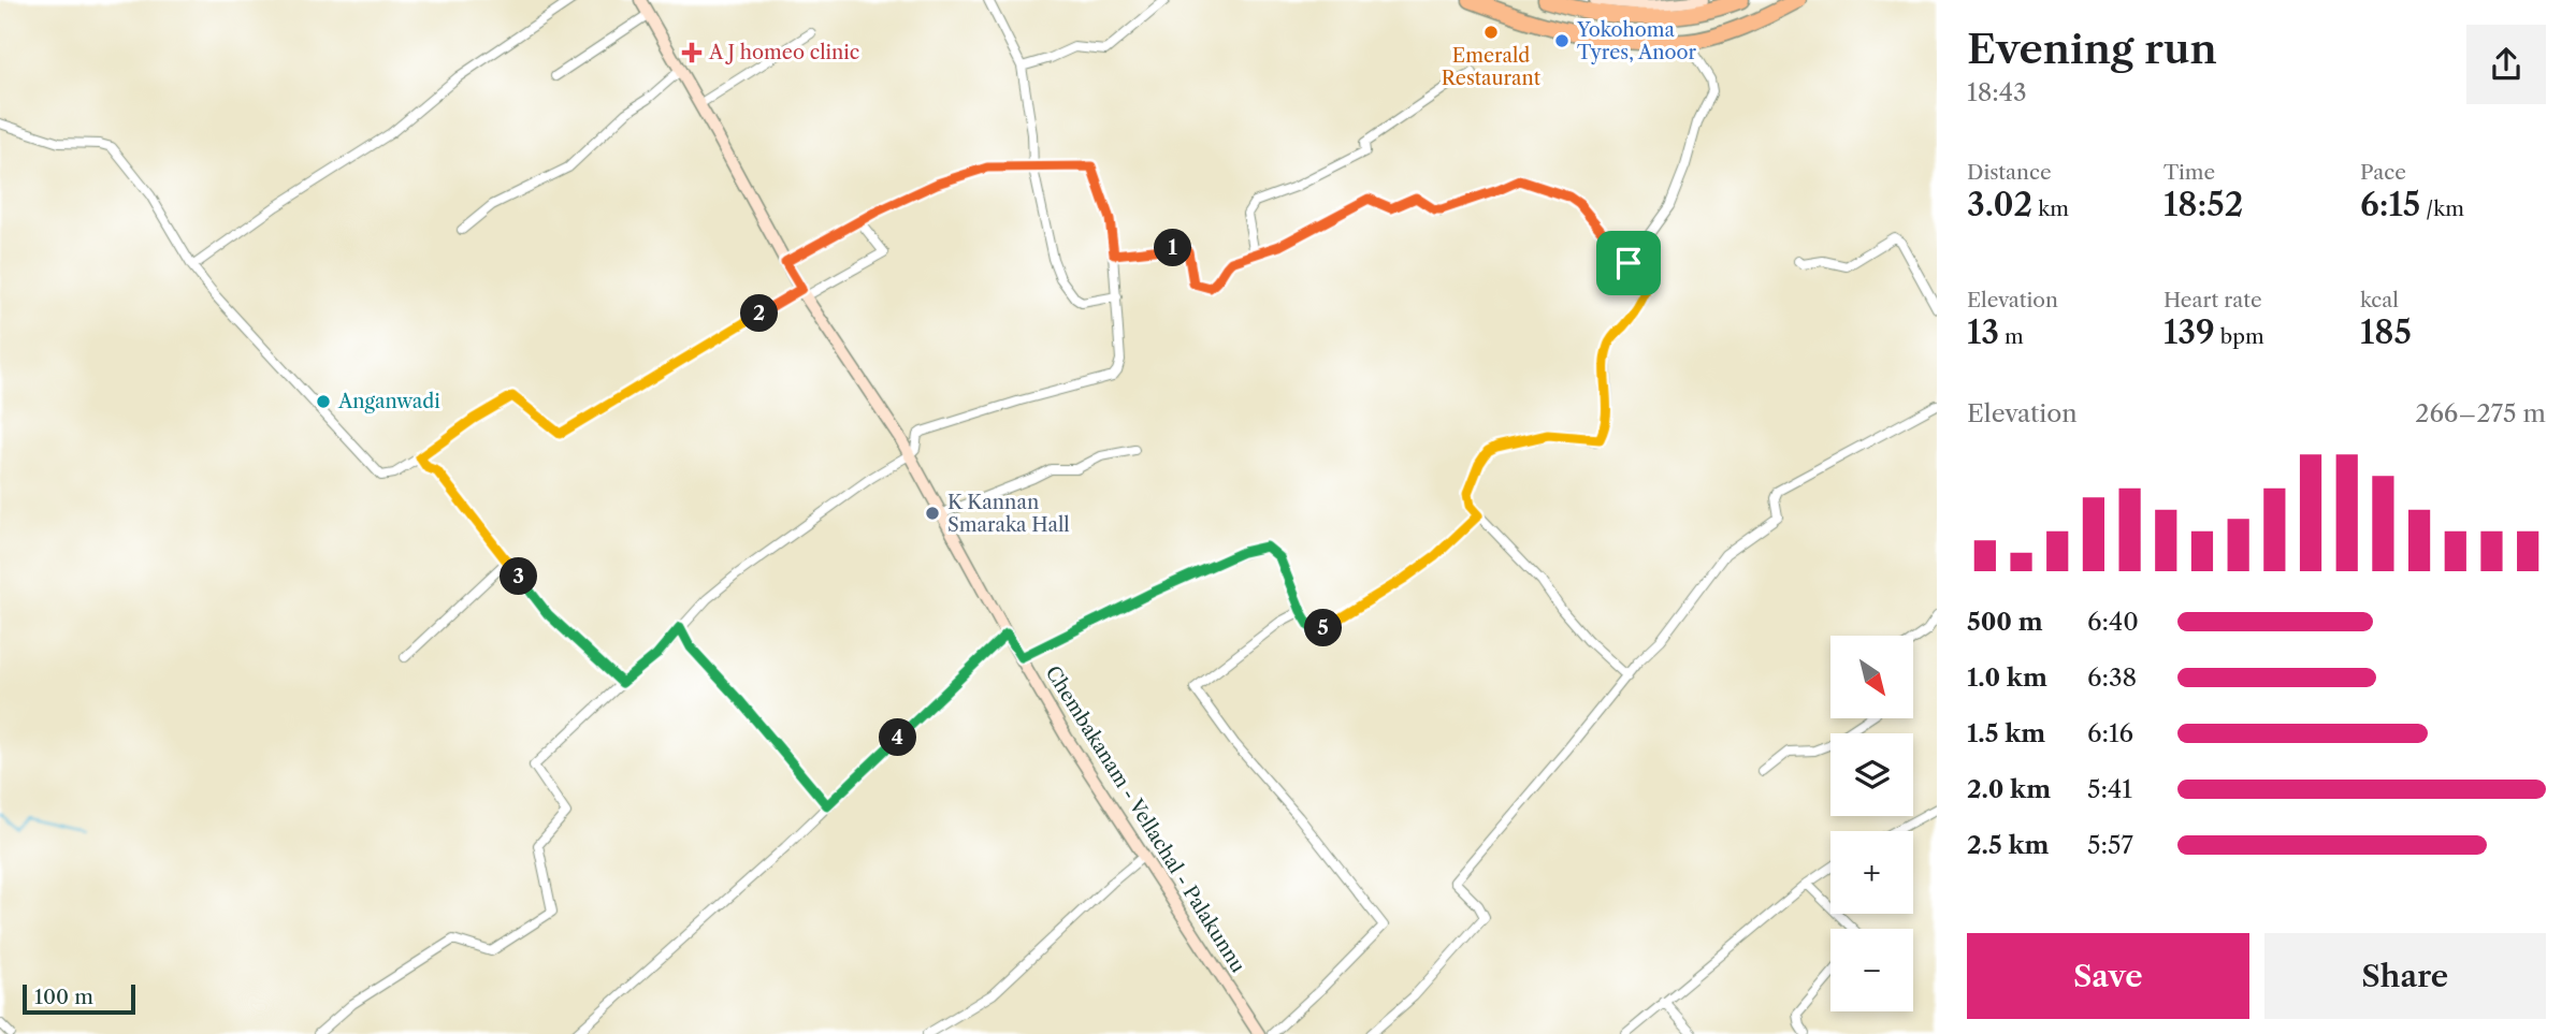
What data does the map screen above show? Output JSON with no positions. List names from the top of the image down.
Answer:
{
  "streets": {
    "main road": ["Chembakanam - Vellachal - Palakunnu"]
  },
  "places": {
    "other": [
      "Emerald Restaurant",
      "Yokohoma Tyres, Anoor",
      "Anganwadi",
      "K Kannan Smaraka Hall"
    ],
    "health": ["A J homeo clinic"]
  },
  "scale_bar": "100 m",
  "north": "bottom right",
  "page": {
    "heading": ["Evening run", "18:43"],
    "stats": [
      ["Distance", "3.02 km"],
      ["Time", "18:52"],
      ["Pace", "6:15 /km"],
      ["Elevation", "13 m"],
      ["Heart rate", "139 bpm"],
      ["kcal", "185"]
    ],
    "pins": [
      "1",
      "2",
      "3",
      "5",
      "4"
    ],
    "chart": ["Elevation", "266–275 m"],
    "list": [
      {
        "name": "500 m",
        "note": "6:40"
      },
      {
        "name": "1.0 km",
        "note": "6:38"
      },
      {
        "name": "1.5 km",
        "note": "6:16"
      },
      {
        "name": "2.0 km",
        "note": "5:41"
      },
      {
        "name": "2.5 km",
        "note": "5:57"
      }
    ],
    "map_buttons": ["+", "−"],
    "buttons": ["Save", "Share"],
    "scale": "100 m"
  }
}
